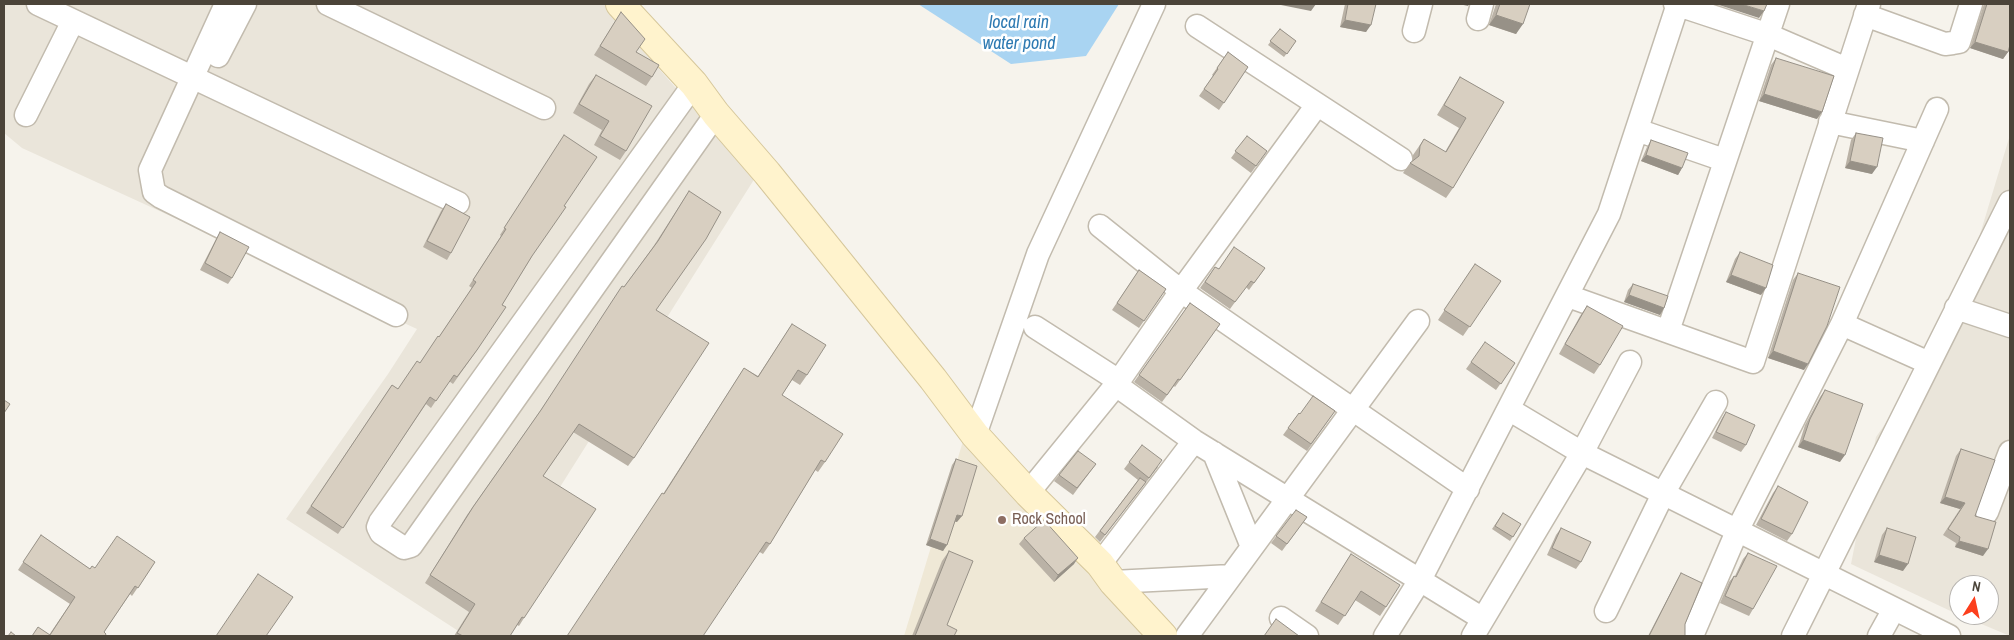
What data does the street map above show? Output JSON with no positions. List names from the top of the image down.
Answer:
{
  "water": ["local rain water pond"],
  "places": ["Rock School"],
  "north": "top"
}
